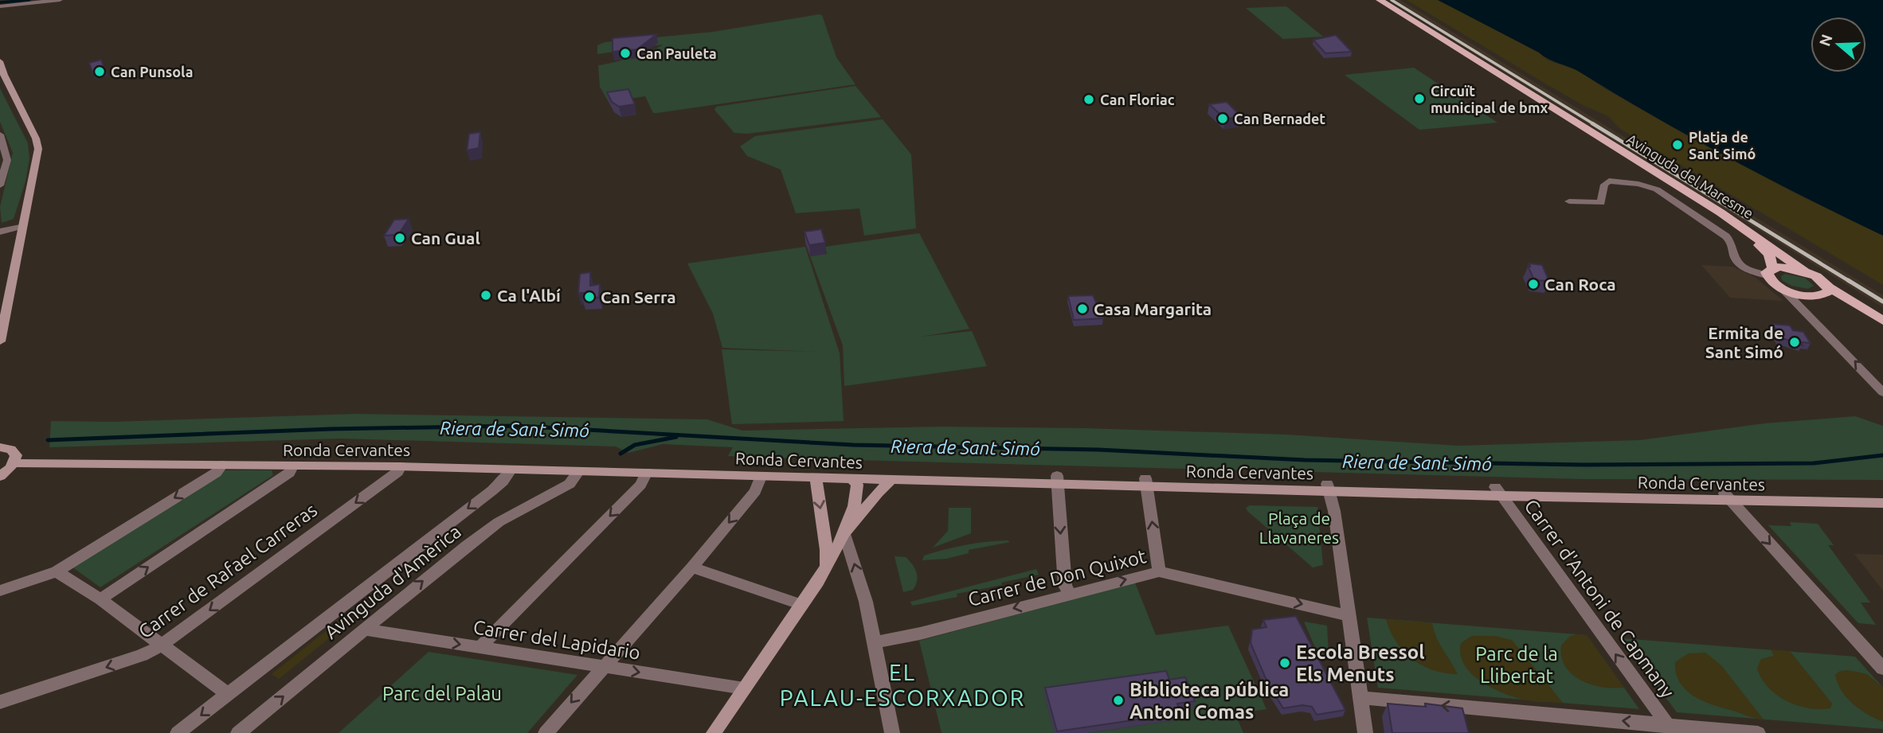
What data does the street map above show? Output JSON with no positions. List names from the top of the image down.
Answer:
{
  "streets": {
    "main road": ["Avinguda del Maresme"],
    "street": [
      "Ronda Cervantes",
      "Carrer de Rafael Carreras",
      "Carrer de Don Quixot",
      "Avinguda d'Amèrica",
      "Carrer d'Antoni de Capmany",
      "Carrer del Lapidario"
    ]
  },
  "crossings": [
    ["Ronda Cervantes", "Carrer de Rafael Carreras"],
    ["Ronda Cervantes", "Avinguda d'Amèrica"],
    ["Ronda Cervantes", "Carrer d'Antoni de Capmany"],
    ["Avinguda d'Amèrica", "Carrer del Lapidario"]
  ],
  "one_way": ["Carrer d'Antoni de Capmany", "Carrer del Lapidario"],
  "districts": ["EL PALAU-ESCORXADOR"],
  "water": ["Riera de Sant Simó"],
  "parks": ["Plaça de Llavaneres", "Parc de la Llibertat", "Parc del Palau"],
  "places": [
    "Can Pauleta",
    "Can Punsola",
    "Circuït municipal de bmx",
    "Can Floriac",
    "Can Bernadet",
    "Platja de Sant Simó",
    "Can Gual",
    "Can Roca",
    "Ca l'Albí",
    "Can Serra",
    "Casa Margarita",
    "Ermita de Sant Simó",
    "Escola Bressol Els Menuts",
    "Biblioteca pública Antoni Comas"
  ],
  "north": "left"
}
